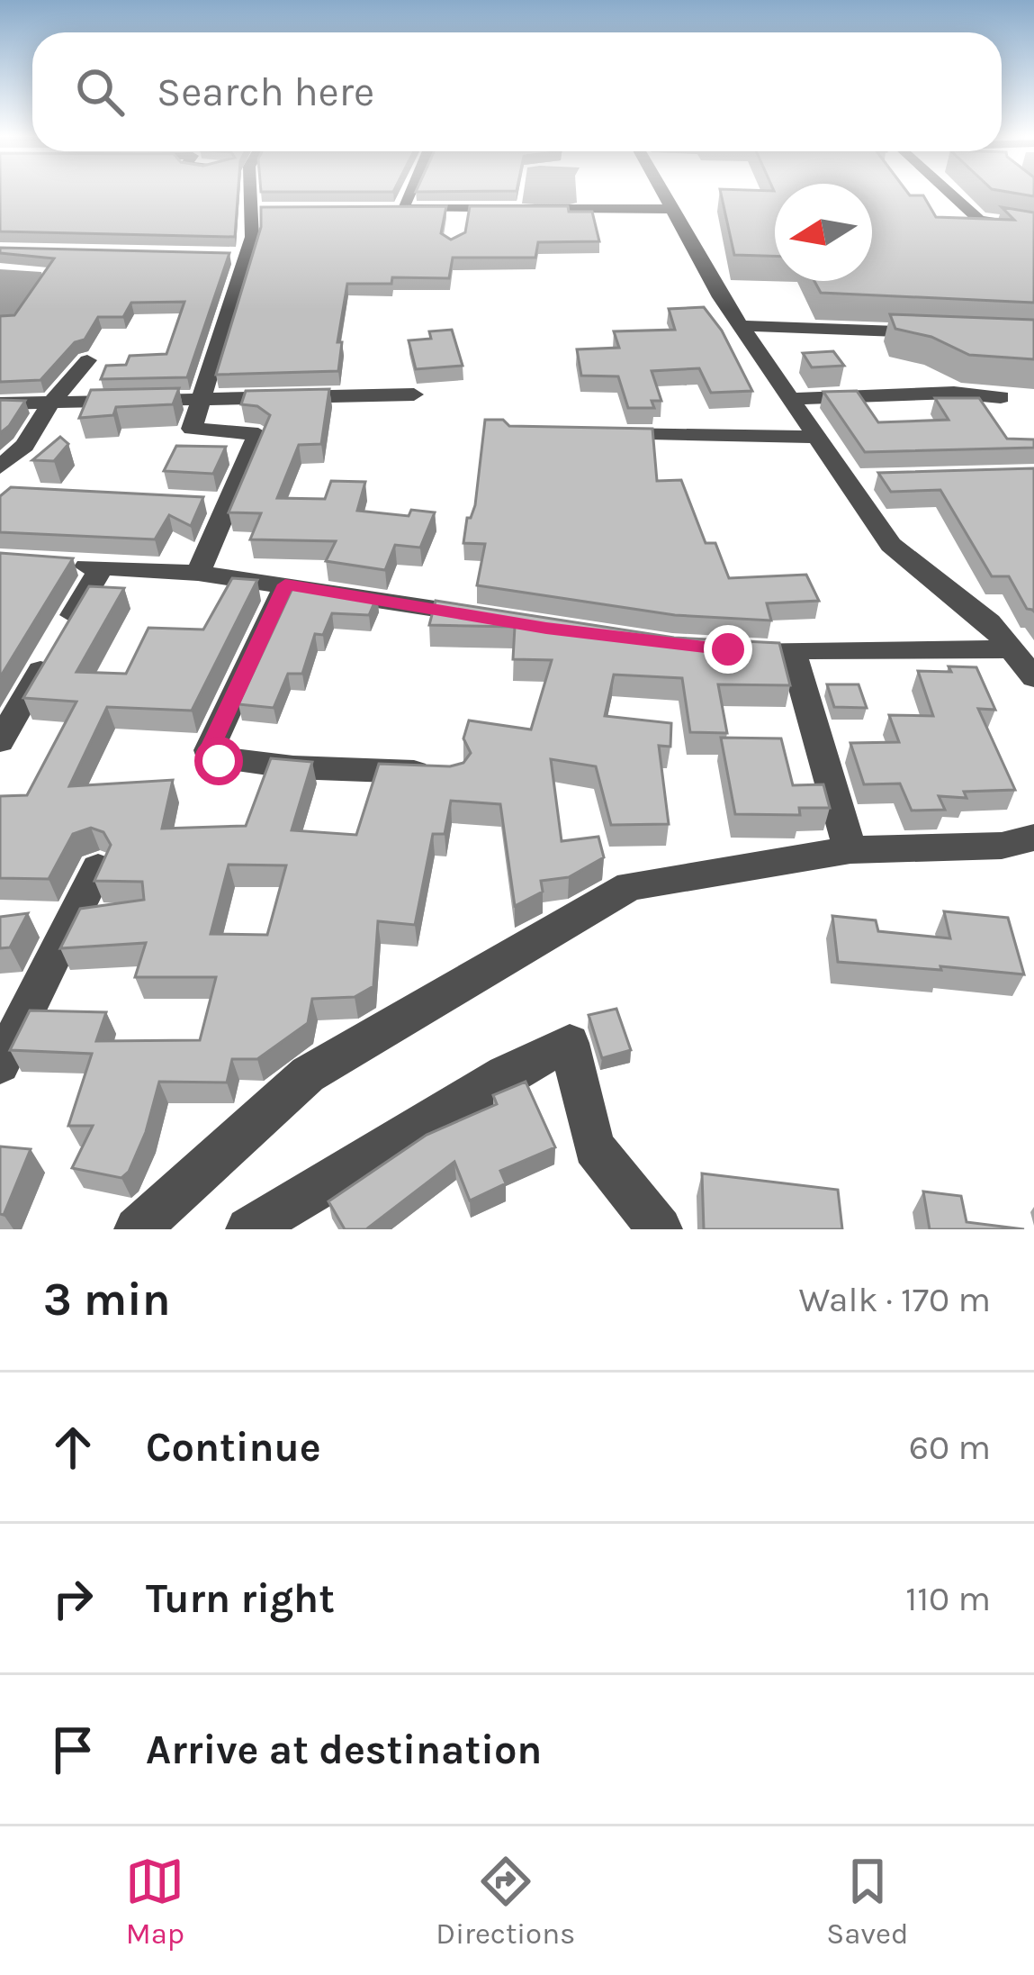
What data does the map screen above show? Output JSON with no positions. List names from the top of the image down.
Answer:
{
  "north": "left",
  "page": {
    "search": "Search here",
    "heading": ["3 min", "Walk · 170 m"],
    "list": [
      ["Continue", "60 m"],
      ["Turn right", "110 m"],
      "Arrive at destination"
    ],
    "nav": ["Map", "Directions", "Saved"]
  }
}
